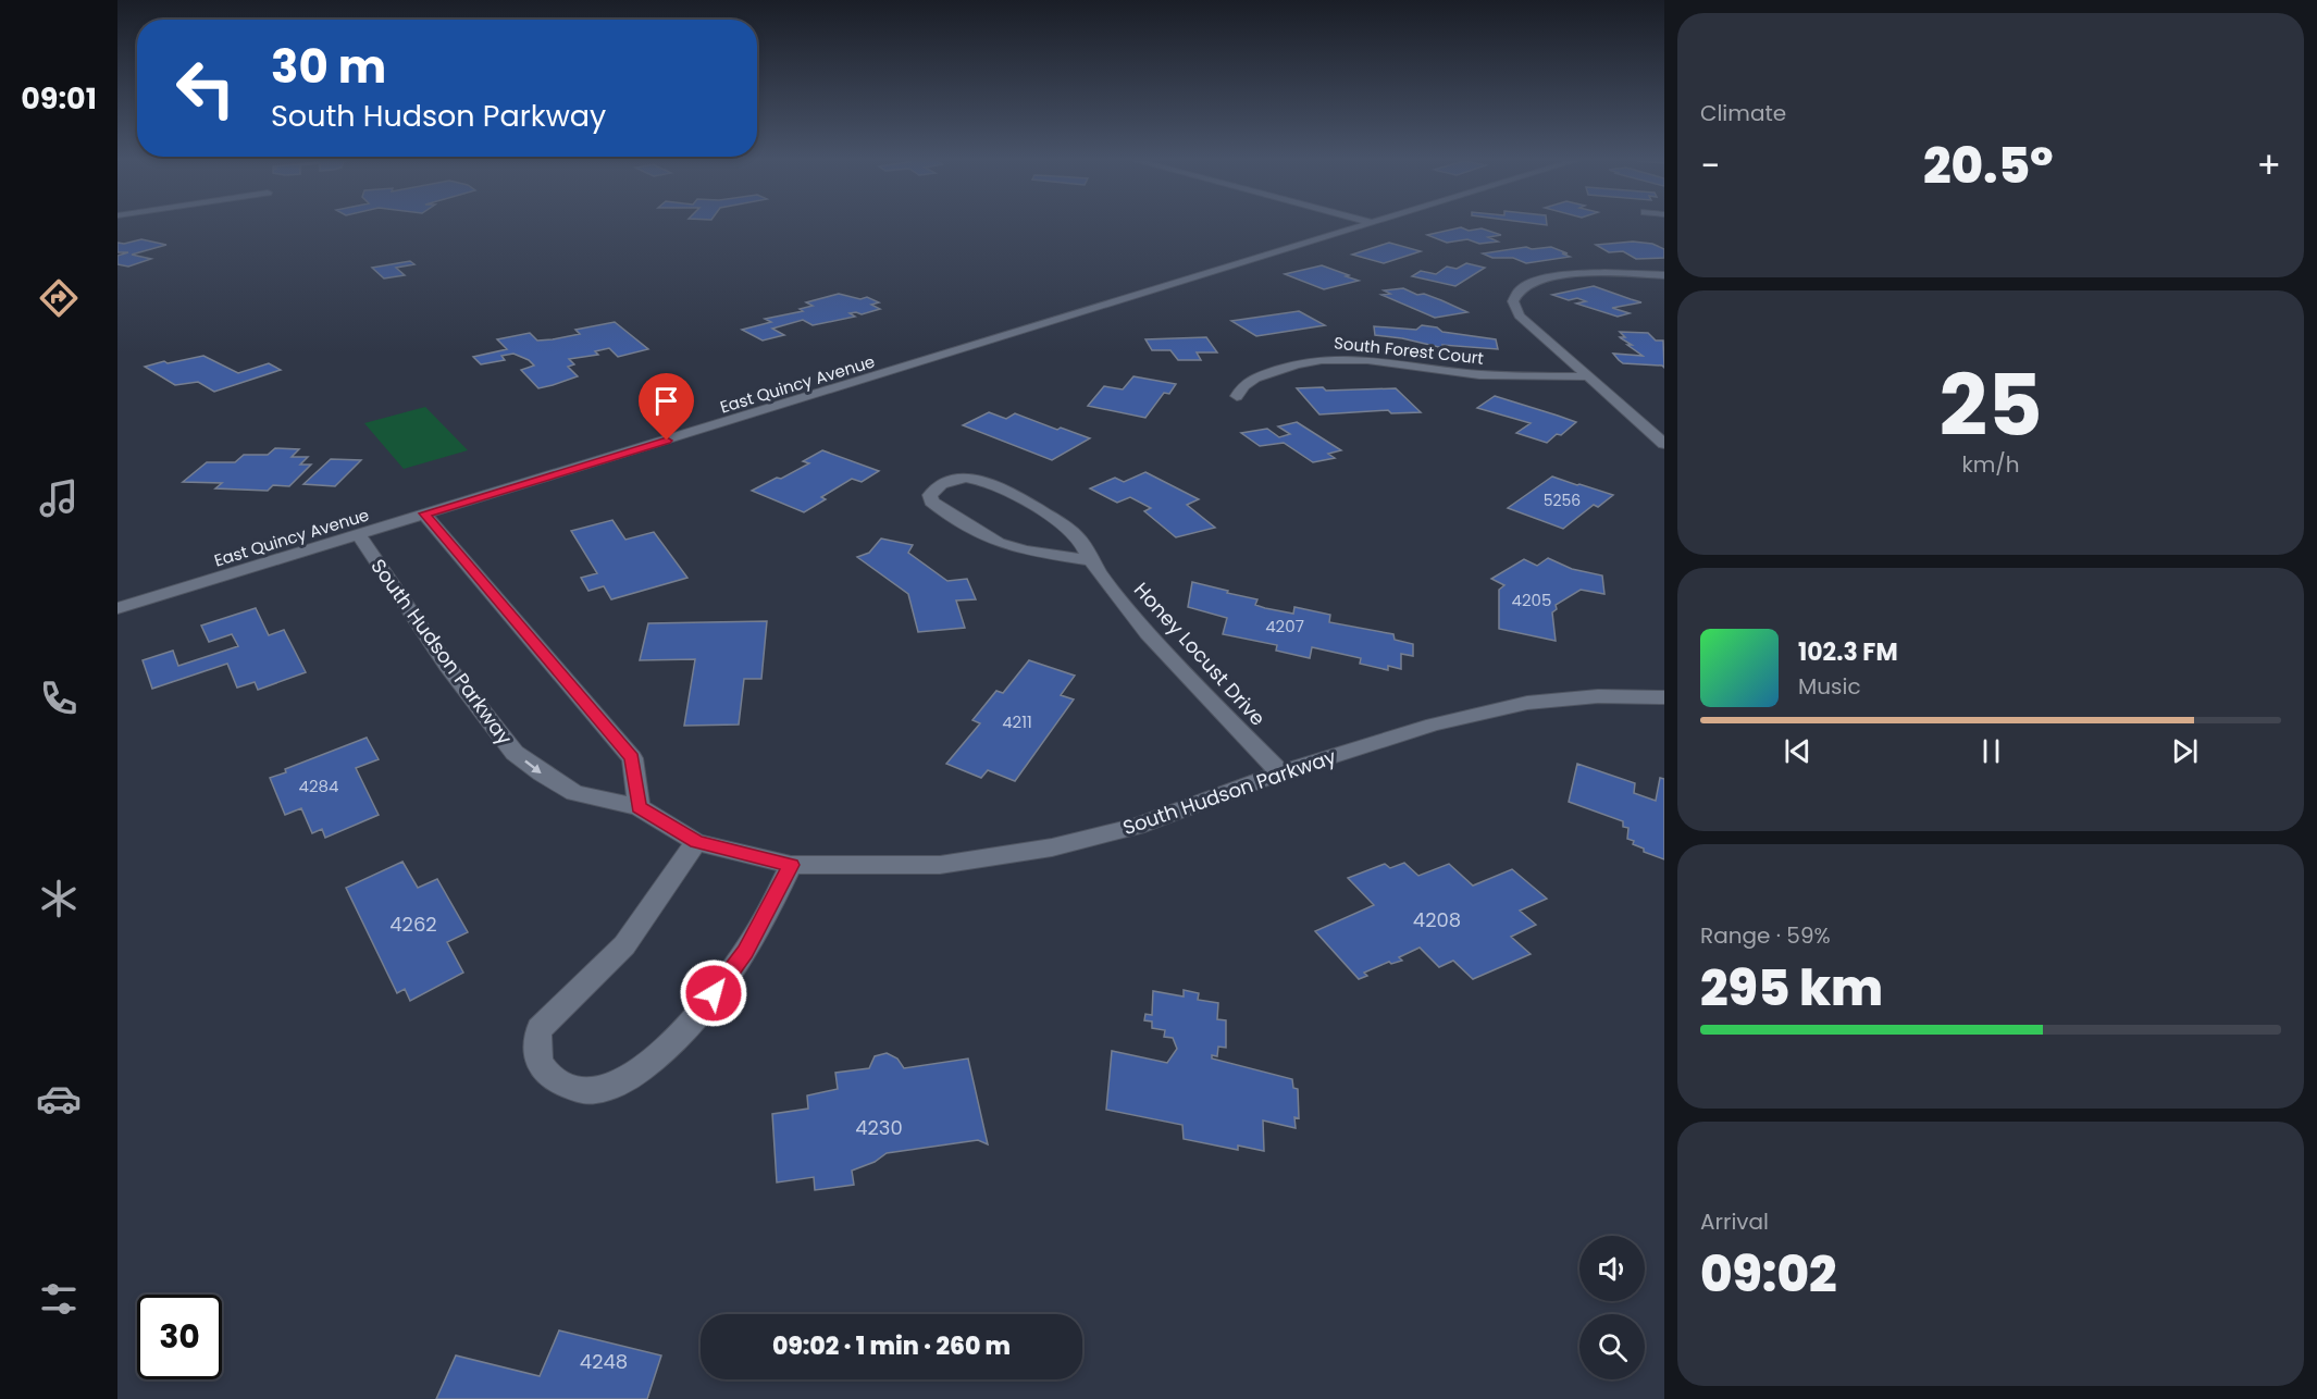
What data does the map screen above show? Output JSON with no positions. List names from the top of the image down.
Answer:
{
  "streets": {
    "street": [
      "South Forest Court",
      "East Quincy Avenue",
      "South Hudson Parkway",
      "Honey Locust Drive"
    ]
  },
  "crossings": [
    ["East Quincy Avenue", "South Hudson Parkway"],
    ["South Hudson Parkway", "Honey Locust Drive"]
  ],
  "house_numbers": [
    "5256",
    "4205",
    "4207",
    "4211",
    "4284",
    "4208",
    "4262",
    "4230",
    "4248"
  ],
  "page": {
    "tabs": "09:01",
    "tile": [
      "Climate",
      ["25", "km/h"],
      ["Range · 59%", "295 km"],
      ["Arrival", "09:02"]
    ],
    "turn": ["30 m", "South Hudson Parkway"],
    "heat": ["−", "20.5°", "+"],
    "song": ["102.3 FM", "Music"],
    "limit": "30",
    "trip": "09:02 · 1 min · 260 m"
  }
}
